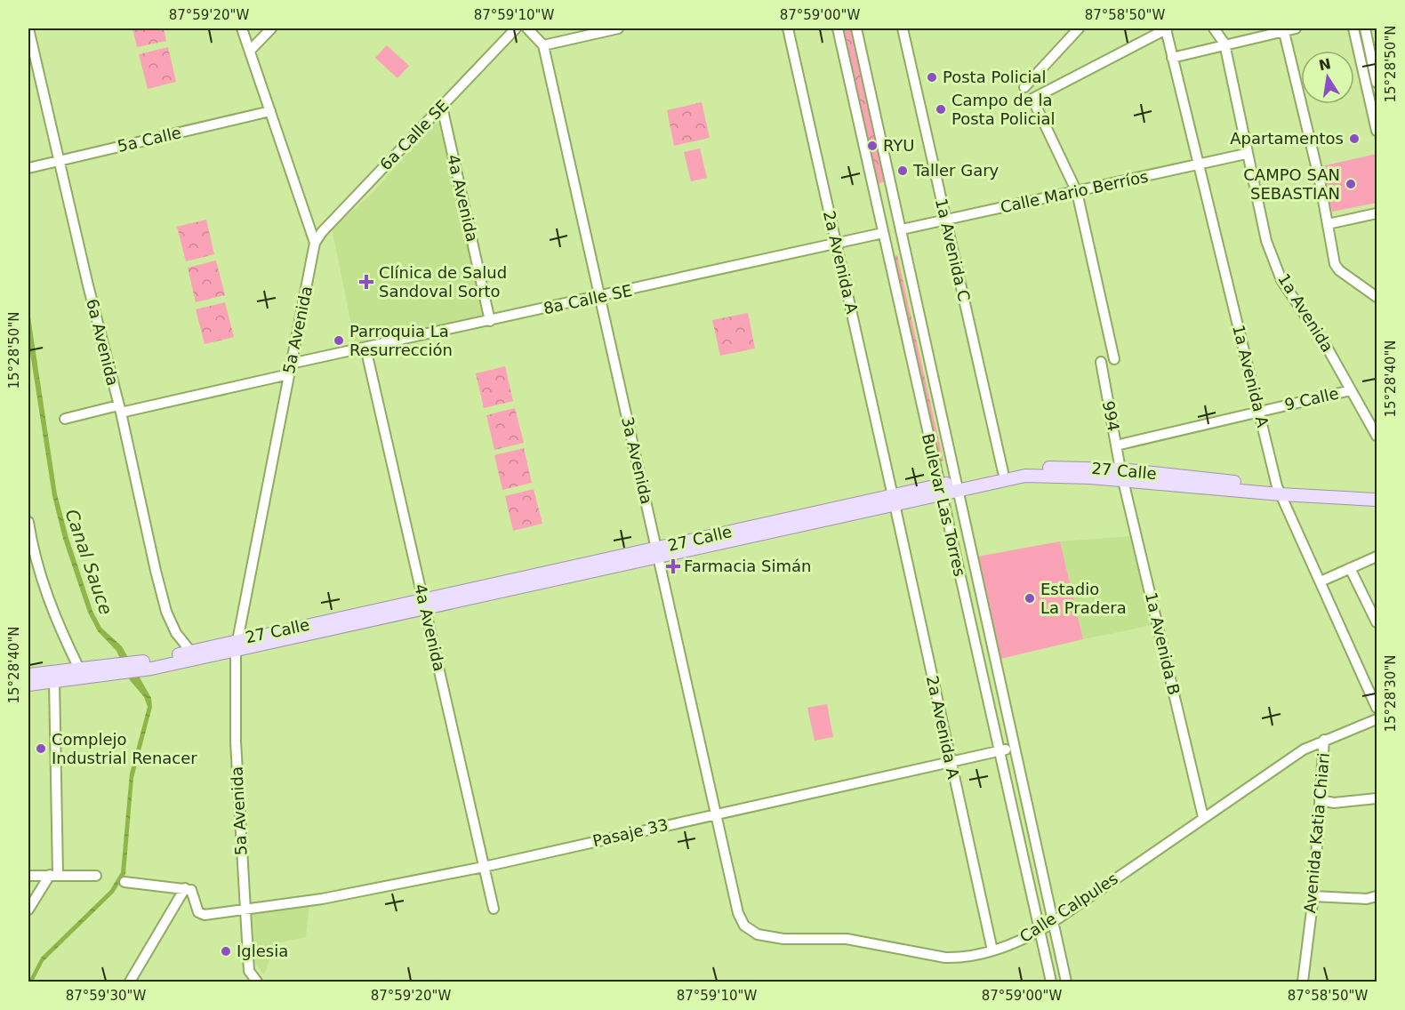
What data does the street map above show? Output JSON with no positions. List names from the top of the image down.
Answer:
{
  "streets": {
    "main road": ["27 Calle"],
    "street": [
      "6a Calle SE",
      "5a Calle",
      "Calle Mario Berríos",
      "4a Avenida",
      "1a Avenida C",
      "2a Avenida A",
      "8a Calle SE",
      "1a Avenida",
      "5a Avenida",
      "6a Avenida",
      "1a Avenida A",
      "9 Calle",
      "994",
      "3a Avenida",
      "Bulevar Las Torres",
      "1a Avenida B",
      "Pasaje 33",
      "Avenida Katia Chiari",
      "Calle Calpules"
    ]
  },
  "crossings": [
    ["6a Calle SE", "4a Avenida"],
    ["6a Calle SE", "5a Avenida"],
    ["5a Calle", "5a Avenida"],
    ["5a Calle", "6a Avenida"],
    ["Calle Mario Berríos", "1a Avenida C"],
    ["Calle Mario Berríos", "1a Avenida"],
    ["Calle Mario Berríos", "1a Avenida A"],
    ["Calle Mario Berríos", "Bulevar Las Torres"],
    ["4a Avenida", "8a Calle SE"],
    ["4a Avenida", "27 Calle"],
    ["4a Avenida", "Pasaje 33"],
    ["1a Avenida C", "27 Calle"],
    ["2a Avenida A", "8a Calle SE"],
    ["2a Avenida A", "27 Calle"],
    ["2a Avenida A", "Pasaje 33"],
    ["2a Avenida A", "Calle Calpules"],
    ["8a Calle SE", "5a Avenida"],
    ["8a Calle SE", "3a Avenida"],
    ["8a Calle SE", "Bulevar Las Torres"],
    ["1a Avenida", "9 Calle"],
    ["5a Avenida", "27 Calle"],
    ["5a Avenida", "Pasaje 33"],
    ["6a Avenida", "27 Calle"],
    ["1a Avenida A", "9 Calle"],
    ["1a Avenida A", "27 Calle"],
    ["9 Calle", "994"],
    ["994", "27 Calle"],
    ["994", "1a Avenida B"],
    ["3a Avenida", "27 Calle"],
    ["3a Avenida", "Pasaje 33"],
    ["3a Avenida", "Calle Calpules"],
    ["27 Calle", "Bulevar Las Torres"],
    ["27 Calle", "1a Avenida B"],
    ["Bulevar Las Torres", "Pasaje 33"],
    ["Bulevar Las Torres", "Calle Calpules"],
    ["1a Avenida B", "Calle Calpules"],
    ["Avenida Katia Chiari", "Calle Calpules"]
  ],
  "water": ["Canal Sauce"],
  "places": {
    "other": [
      "Posta Policial",
      "Campo de la Posta Policial",
      "Apartamentos",
      "RYU",
      "Taller Gary",
      "CAMPO SAN SEBASTIAN",
      "Parroquia La Resurrección",
      "Estadio La Pradera",
      "Complejo Industrial Renacer",
      "Iglesia"
    ],
    "health": ["Clínica de Salud Sandoval Sorto", "Farmacia Simán"]
  },
  "north": "top",
  "coordinates": [
    "87°59'20\"W",
    "87°59'10\"W",
    "87°59'00\"W",
    "87°58'50\"W",
    "15°28'50\"N",
    "15°28'40\"N",
    "15°28'30\"N",
    "87°59'30\"W"
  ]
}
